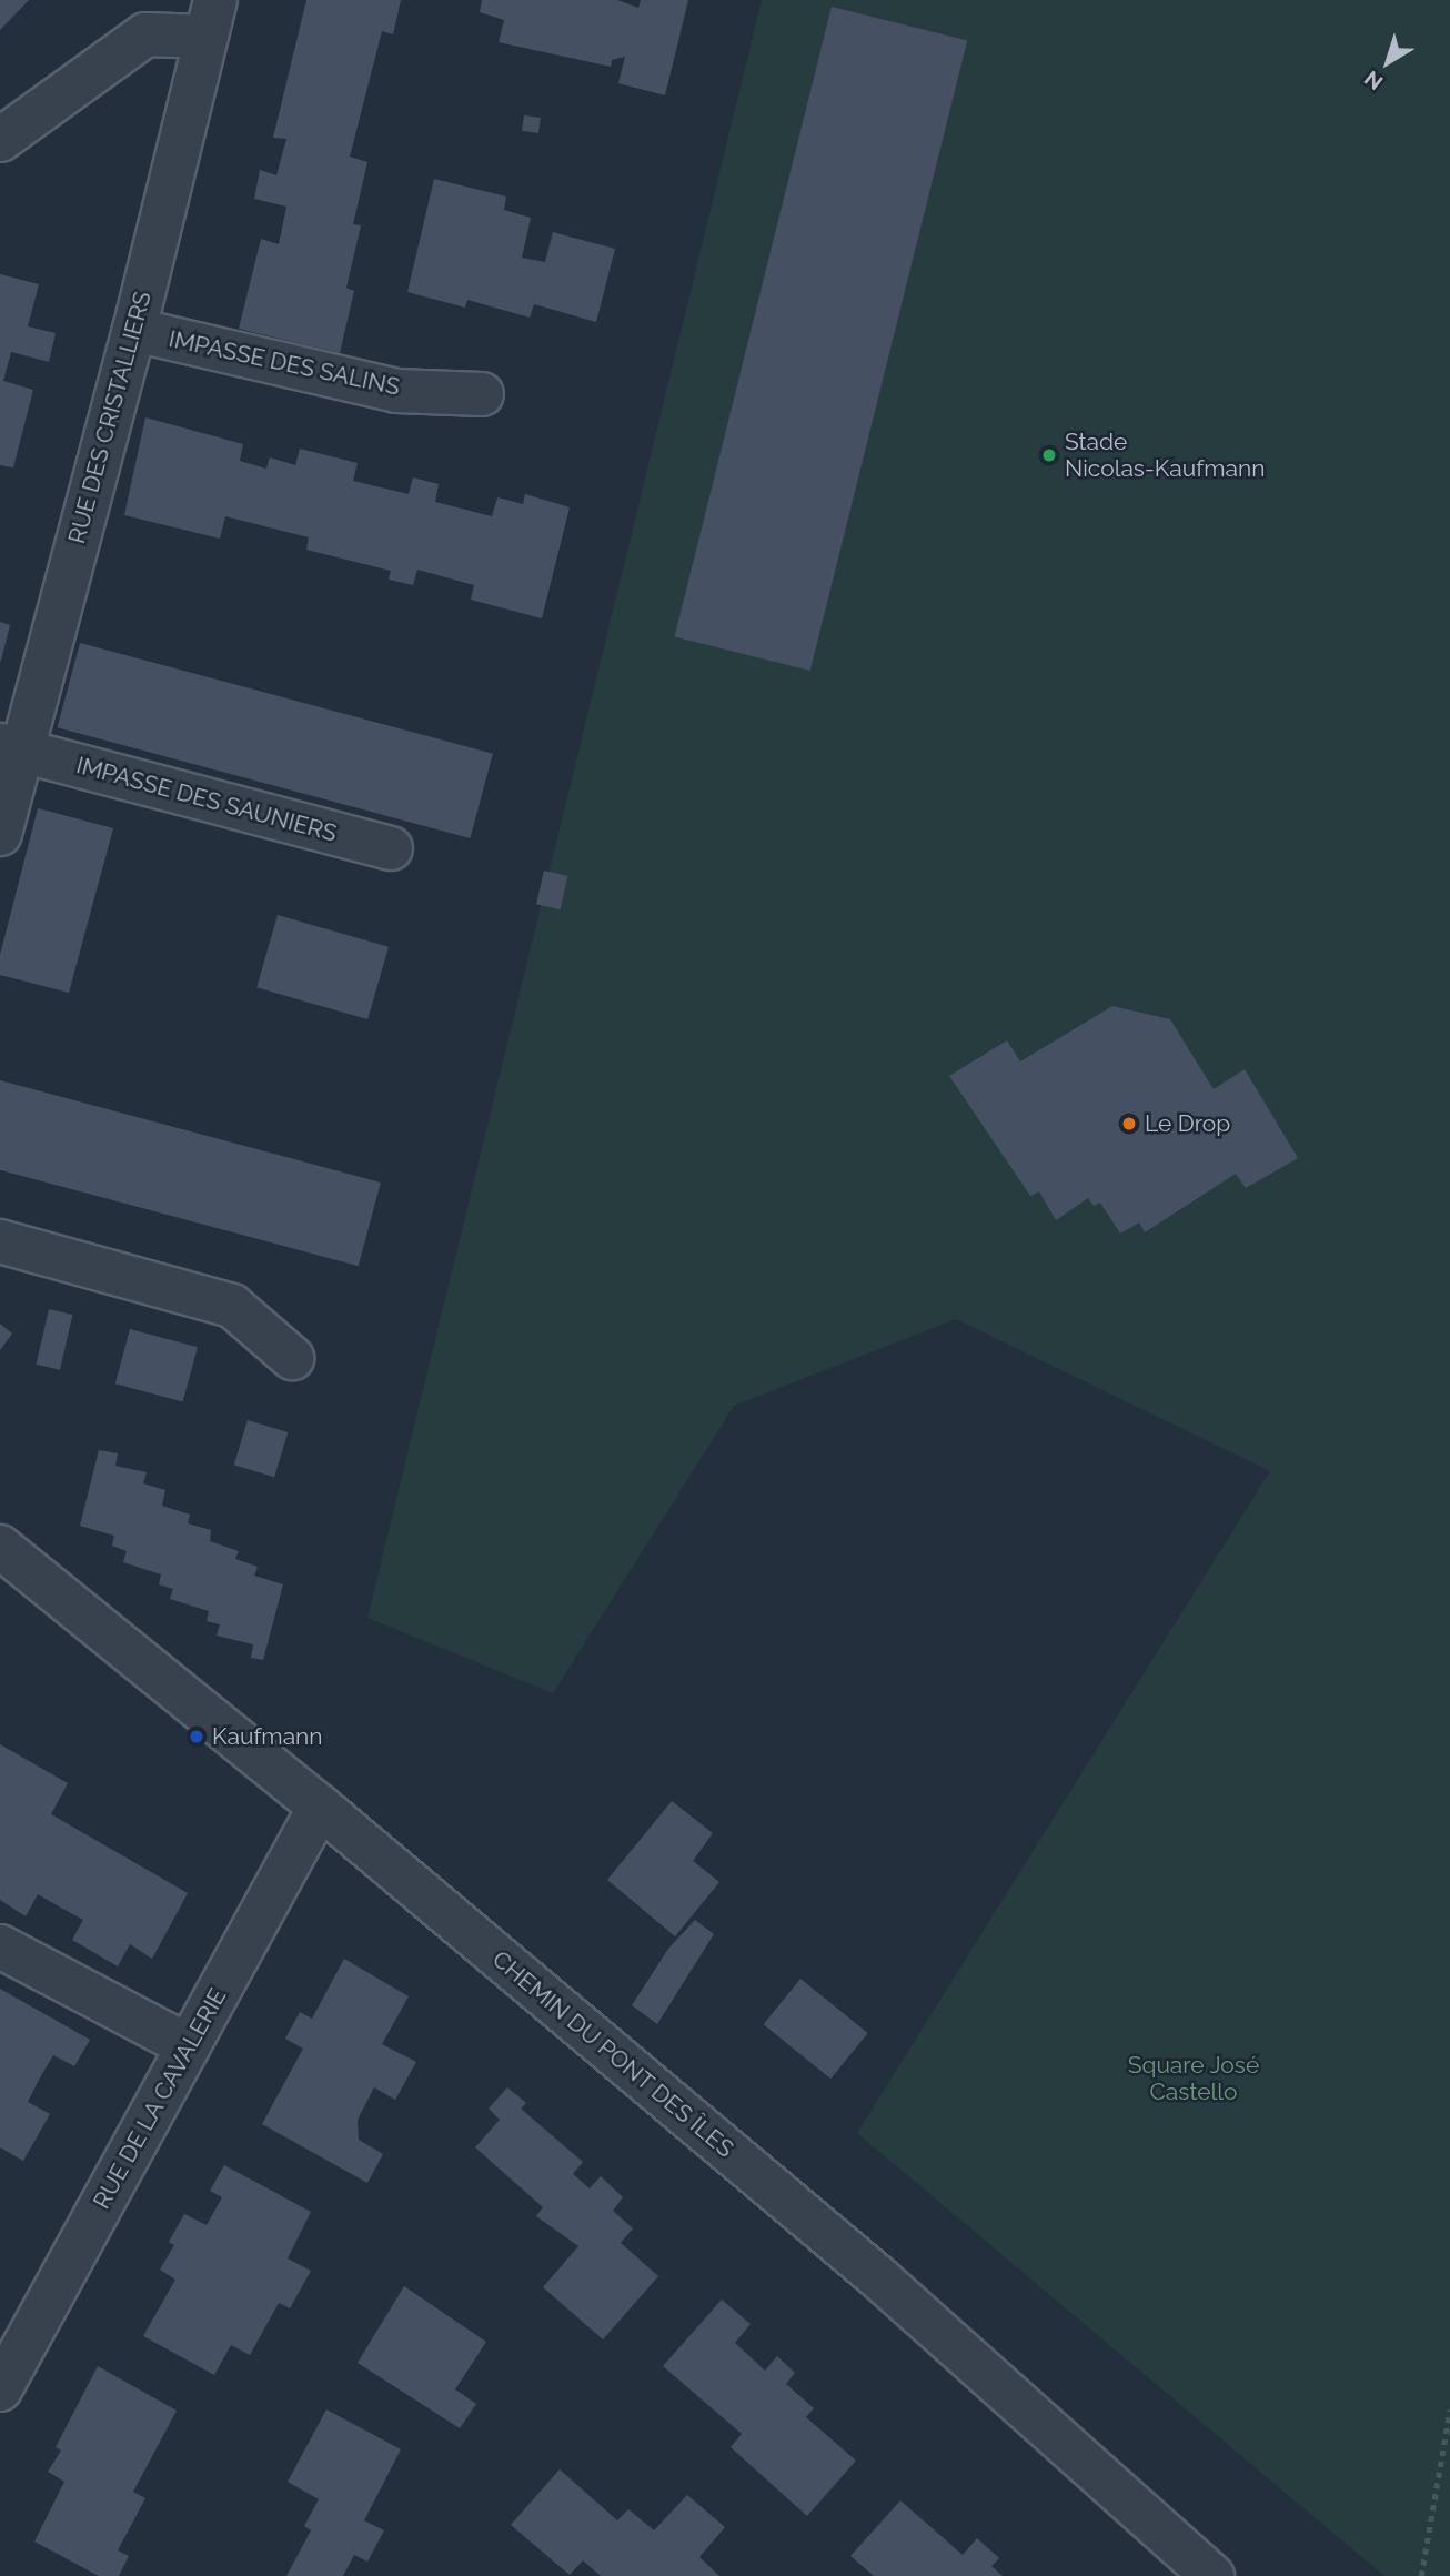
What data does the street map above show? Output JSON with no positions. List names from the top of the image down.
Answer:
{
  "streets": {
    "street": [
      "IMPASSE DES SALINS",
      "RUE DES CRISTALLIERS",
      "IMPASSE DES SAUNIERS",
      "CHEMIN DU PONT DES ÎLES",
      "RUE DE LA CAVALERIE"
    ]
  },
  "crossings": [
    ["IMPASSE DES SALINS", "RUE DES CRISTALLIERS"],
    ["RUE DES CRISTALLIERS", "IMPASSE DES SAUNIERS"],
    ["CHEMIN DU PONT DES ÎLES", "RUE DE LA CAVALERIE"]
  ],
  "parks": ["Square José Castello"],
  "places": ["Stade Nicolas-Kaufmann", "Le Drop", "Kaufmann"],
  "north": "bottom left"
}
